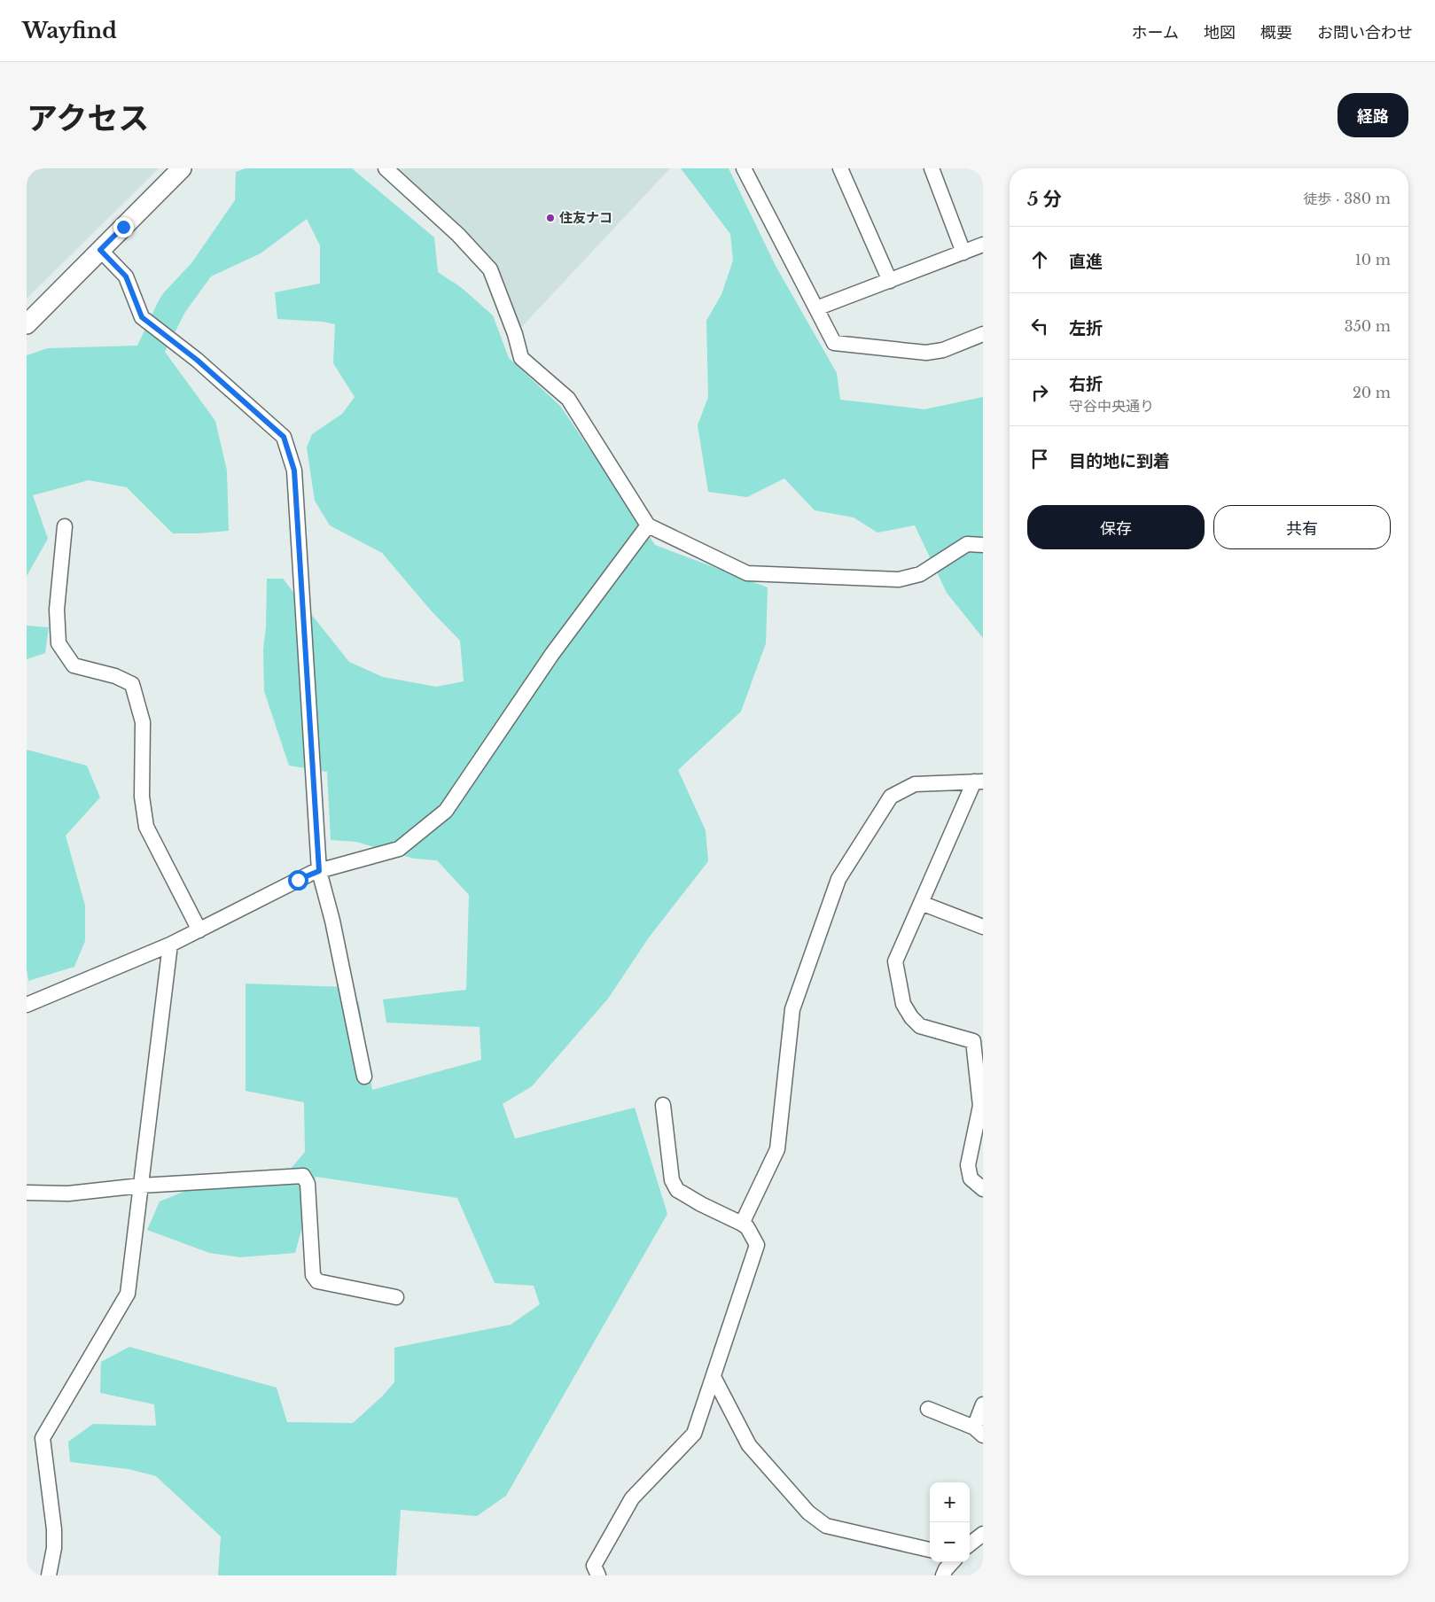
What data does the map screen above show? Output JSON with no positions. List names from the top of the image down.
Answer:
{
  "places": ["住友ナコ"],
  "page": {
    "header": "Wayfind",
    "nav": [
      "ホーム",
      "地図",
      "概要",
      "お問い合わせ"
    ],
    "title": "アクセス",
    "buttons": [
      "経路",
      ["保存", "共有"]
    ],
    "heading": ["5 分", "徒歩 · 380 m"],
    "list": [
      ["直進", "10 m"],
      ["左折", "350 m"],
      ["右折", "守谷中央通り", "20 m"],
      "目的地に到着"
    ],
    "map_buttons": ["+", "−"]
  }
}
